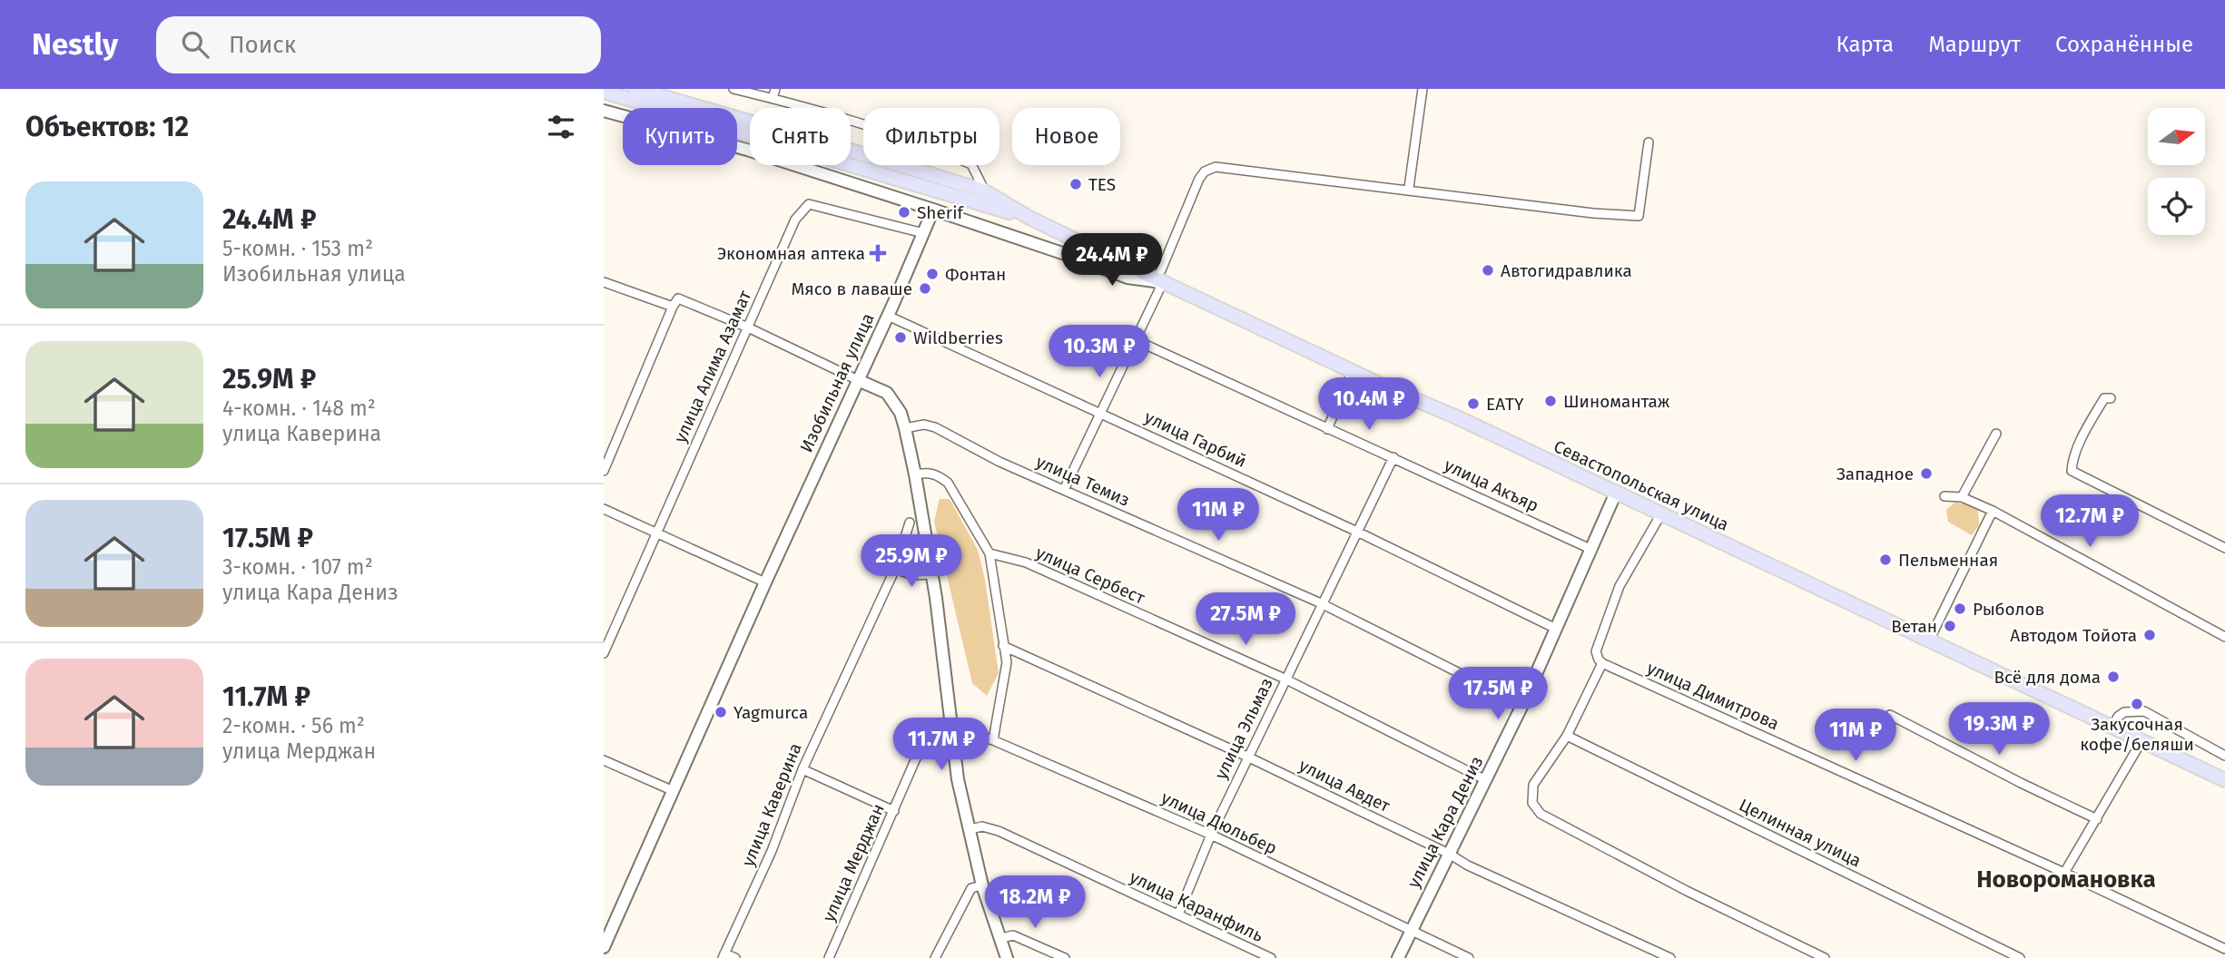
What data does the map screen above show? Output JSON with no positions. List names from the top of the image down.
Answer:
{
  "streets": {
    "main road": ["Изобильная улица", "Севастопольская улица", "улица Кара Дениз"],
    "street": [
      "улица Алима Азамат",
      "улица Гарбий",
      "улица Темиз",
      "улица Акъяр",
      "улица Сербест",
      "улица Димитрова",
      "улица Эльмаз",
      "улица Авдет",
      "улица Каверина",
      "улица Дюльбер",
      "Целинная улица",
      "улица Мерджан",
      "улица Каранфиль"
    ]
  },
  "crossings": [
    ["улица Алима Азамат", "Изобильная улица"],
    ["Изобильная улица", "улица Гарбий"],
    ["улица Гарбий", "улица Эльмаз"],
    ["улица Гарбий", "улица Кара Дениз"],
    ["улица Темиз", "улица Эльмаз"],
    ["улица Темиз", "улица Кара Дениз"],
    ["улица Акъяр", "улица Эльмаз"],
    ["улица Акъяр", "улица Кара Дениз"],
    ["Севастопольская улица", "улица Кара Дениз"],
    ["улица Сербест", "улица Эльмаз"],
    ["улица Сербест", "улица Кара Дениз"],
    ["улица Эльмаз", "улица Авдет"],
    ["улица Эльмаз", "улица Дюльбер"],
    ["улица Эльмаз", "улица Каранфиль"],
    ["улица Авдет", "улица Кара Дениз"],
    ["улица Кара Дениз", "улица Дюльбер"]
  ],
  "districts": ["Новоромановка"],
  "places": {
    "other": [
      "TES",
      "Sherif",
      "Автогидравлика",
      "Фонтан",
      "Мясо в лаваше",
      "Wildberries",
      "Шиномантаж",
      "EАTY",
      "Западное",
      "Пельменная",
      "Рыболов",
      "Ветан",
      "Автодом Тойота",
      "Всё для дома",
      "Закусочная кофе/беляши",
      "Yagmurca"
    ],
    "health": ["Экономная аптека"]
  },
  "north": "right",
  "page": {
    "header": "Nestly",
    "search": "Поиск",
    "nav": ["Карта", "Маршрут", "Сохранённые"],
    "heading": "Объектов: 12",
    "chip": [
      "Купить",
      "Снять",
      "Фильтры",
      "Новое"
    ],
    "list": [
      {
        "name": "24.4M ₽",
        "note": "5-комн. · 153 m² · Изобильная улица"
      },
      {
        "name": "25.9M ₽",
        "note": "4-комн. · 148 m² · улица Каверина"
      },
      {
        "name": "17.5M ₽",
        "note": "3-комн. · 107 m² · улица Кара Дениз"
      },
      {
        "name": "11.7M ₽",
        "note": "2-комн. · 56 m² · улица Мерджан"
      }
    ],
    "price": [
      "24.4M ₽",
      "10.3M ₽",
      "10.4M ₽",
      "11M ₽",
      "12.7M ₽",
      "25.9M ₽",
      "27.5M ₽",
      "17.5M ₽",
      "19.3M ₽",
      "11M ₽",
      "11.7M ₽",
      "18.2M ₽"
    ]
  }
}
